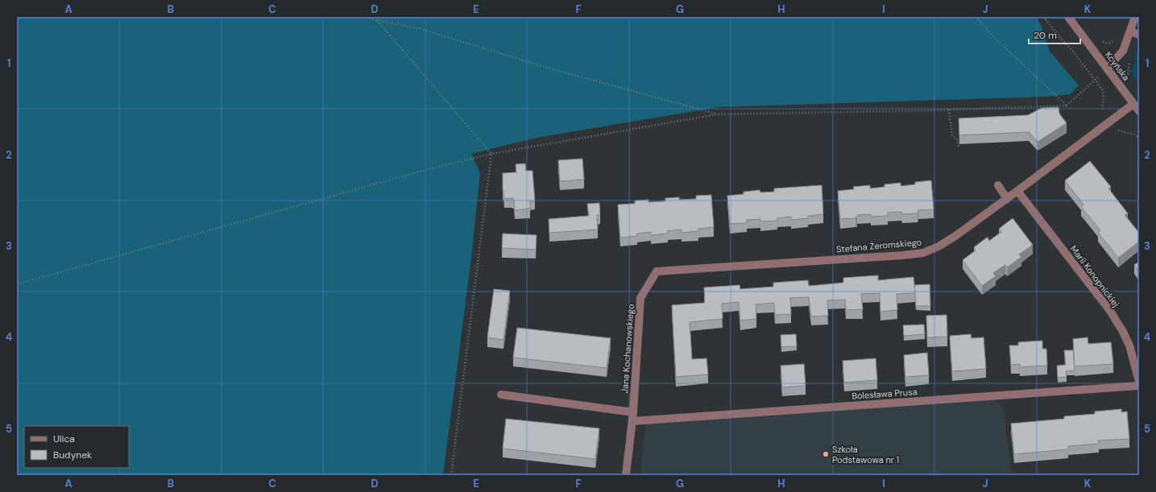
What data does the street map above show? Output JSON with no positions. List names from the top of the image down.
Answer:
{
  "streets": {
    "street": [
      "Kcyńska",
      "Stefana Żeromskiego",
      "Marii Konopnickiej",
      "Jana Kochanowskiego",
      "Bolesława Prusa"
    ]
  },
  "crossings": [
    ["Kcyńska", "Stefana Żeromskiego"],
    ["Stefana Żeromskiego", "Marii Konopnickiej"],
    ["Stefana Żeromskiego", "Jana Kochanowskiego"],
    ["Jana Kochanowskiego", "Bolesława Prusa"]
  ],
  "places": ["Szkoła Podstawowa nr 1"],
  "legend": ["Ulica", "Budynek"],
  "scale_bar": "20 m",
  "grid": {
    "columns": [
      "A",
      "B",
      "C",
      "D",
      "E",
      "F",
      "G",
      "H",
      "I",
      "J",
      "K"
    ],
    "rows": [
      "1",
      "2",
      "3",
      "4",
      "5"
    ]
  }
}
